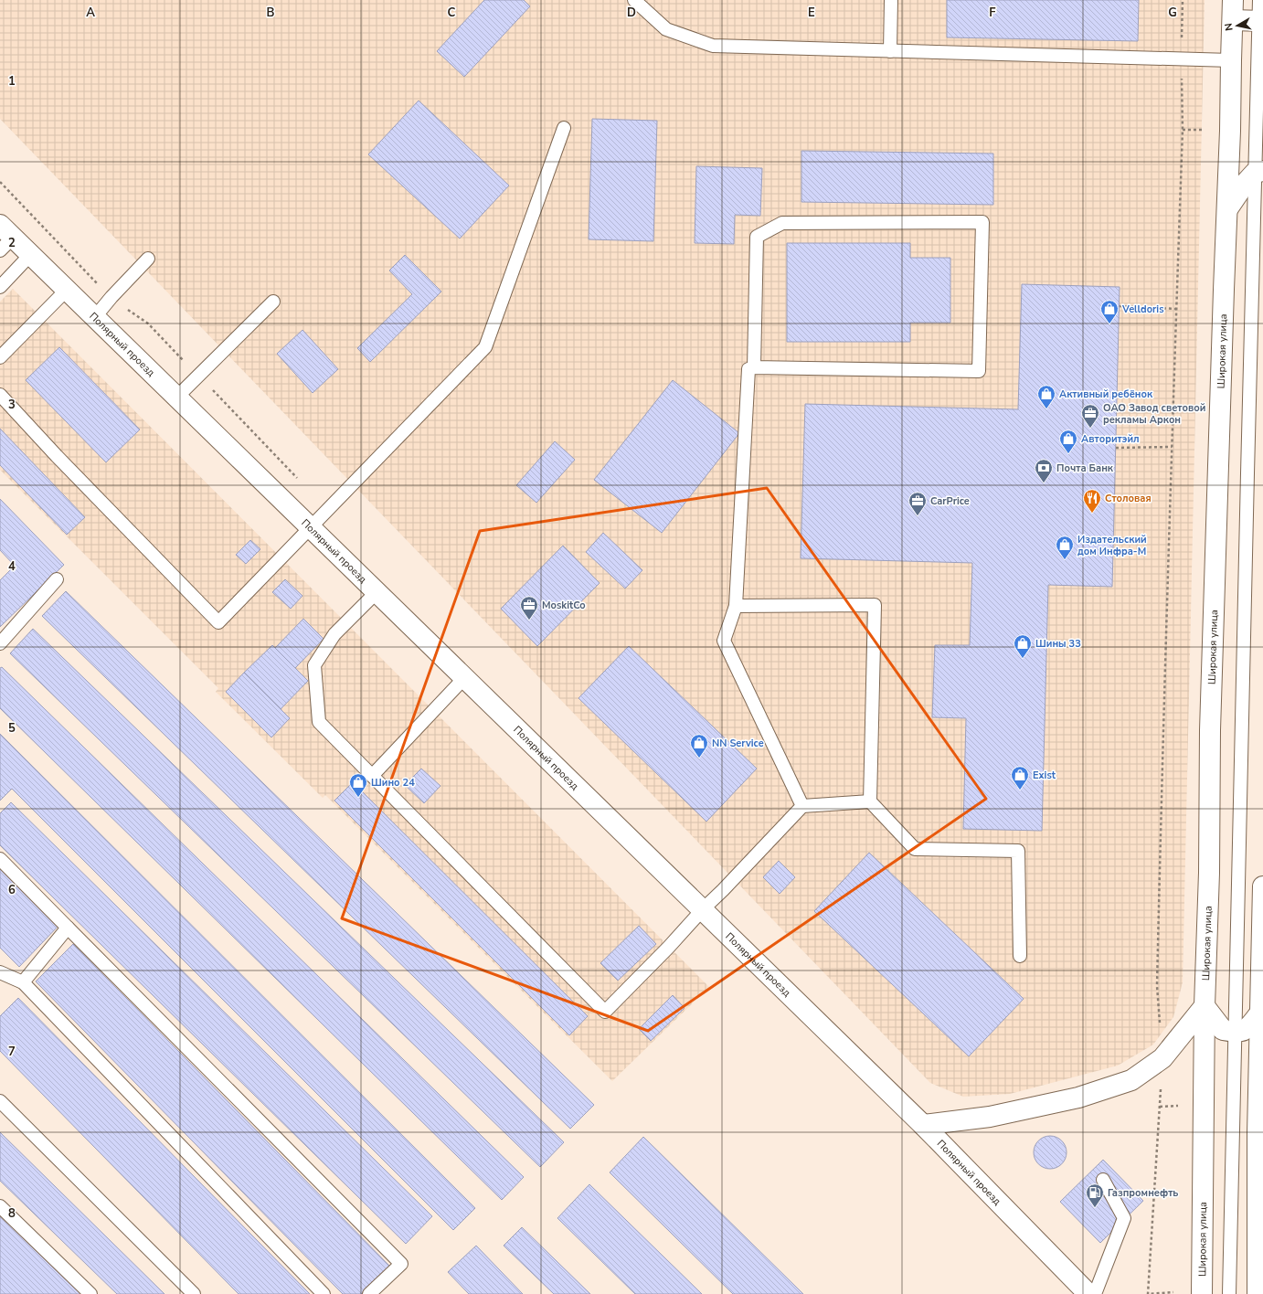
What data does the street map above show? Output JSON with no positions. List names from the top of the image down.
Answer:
{
  "streets": {
    "street": ["Полярный проезд", "Широкая улица"]
  },
  "places": {
    "shop": [
      "Velldoris",
      "Активный ребёнок",
      "Авторитэйл",
      "Издательский дом Инфра-М",
      "Шины 33",
      "NN Service",
      "Exist",
      "Шино 24"
    ],
    "office": ["ОАО Завод световой рекламы Аркон", "CarPrice", "MoskitCo"],
    "bank": ["Почта Банк"],
    "restaurant": ["Столовая"],
    "fuel station": ["Газпромнефть"]
  },
  "north": "left",
  "grid": {
    "columns": [
      "A",
      "B",
      "C",
      "D",
      "E",
      "F",
      "G"
    ],
    "rows": [
      "1",
      "2",
      "3",
      "4",
      "5",
      "6",
      "7",
      "8"
    ]
  }
}
